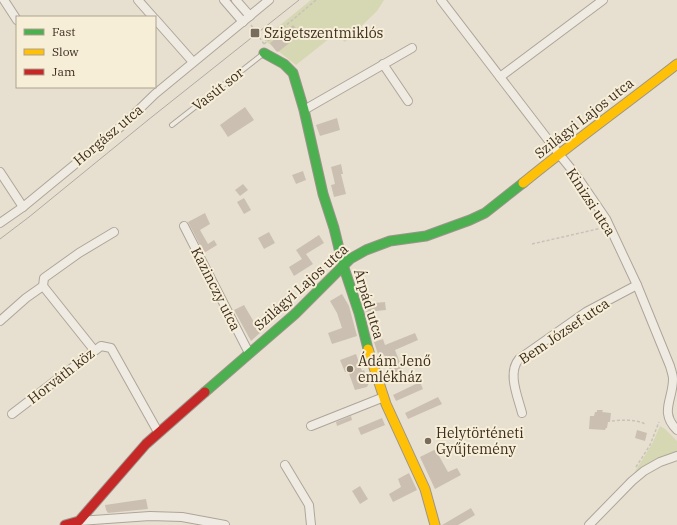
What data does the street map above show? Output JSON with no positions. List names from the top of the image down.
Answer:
{
  "streets": {
    "street": [
      "Szilágyi Lajos utca",
      "Horgász utca",
      "Kinizsi utca",
      "Kazinczy utca",
      "Árpád utca",
      "Bem József utca",
      "Horváth köz"
    ],
    "lane": ["Vasút sor"]
  },
  "crossings": [
    ["Vasút sor", "Árpád utca"],
    ["Szilágyi Lajos utca", "Kinizsi utca"],
    ["Szilágyi Lajos utca", "Kazinczy utca"],
    ["Szilágyi Lajos utca", "Árpád utca"],
    ["Szilágyi Lajos utca", "Horváth köz"],
    ["Kinizsi utca", "Bem József utca"]
  ],
  "places": {
    "transit": ["Szigetszentmiklós"],
    "other": ["Ádám Jenő emlékház", "Helytörténeti Gyűjtemény"]
  },
  "legend": ["Fast", "Slow", "Jam"]
}
